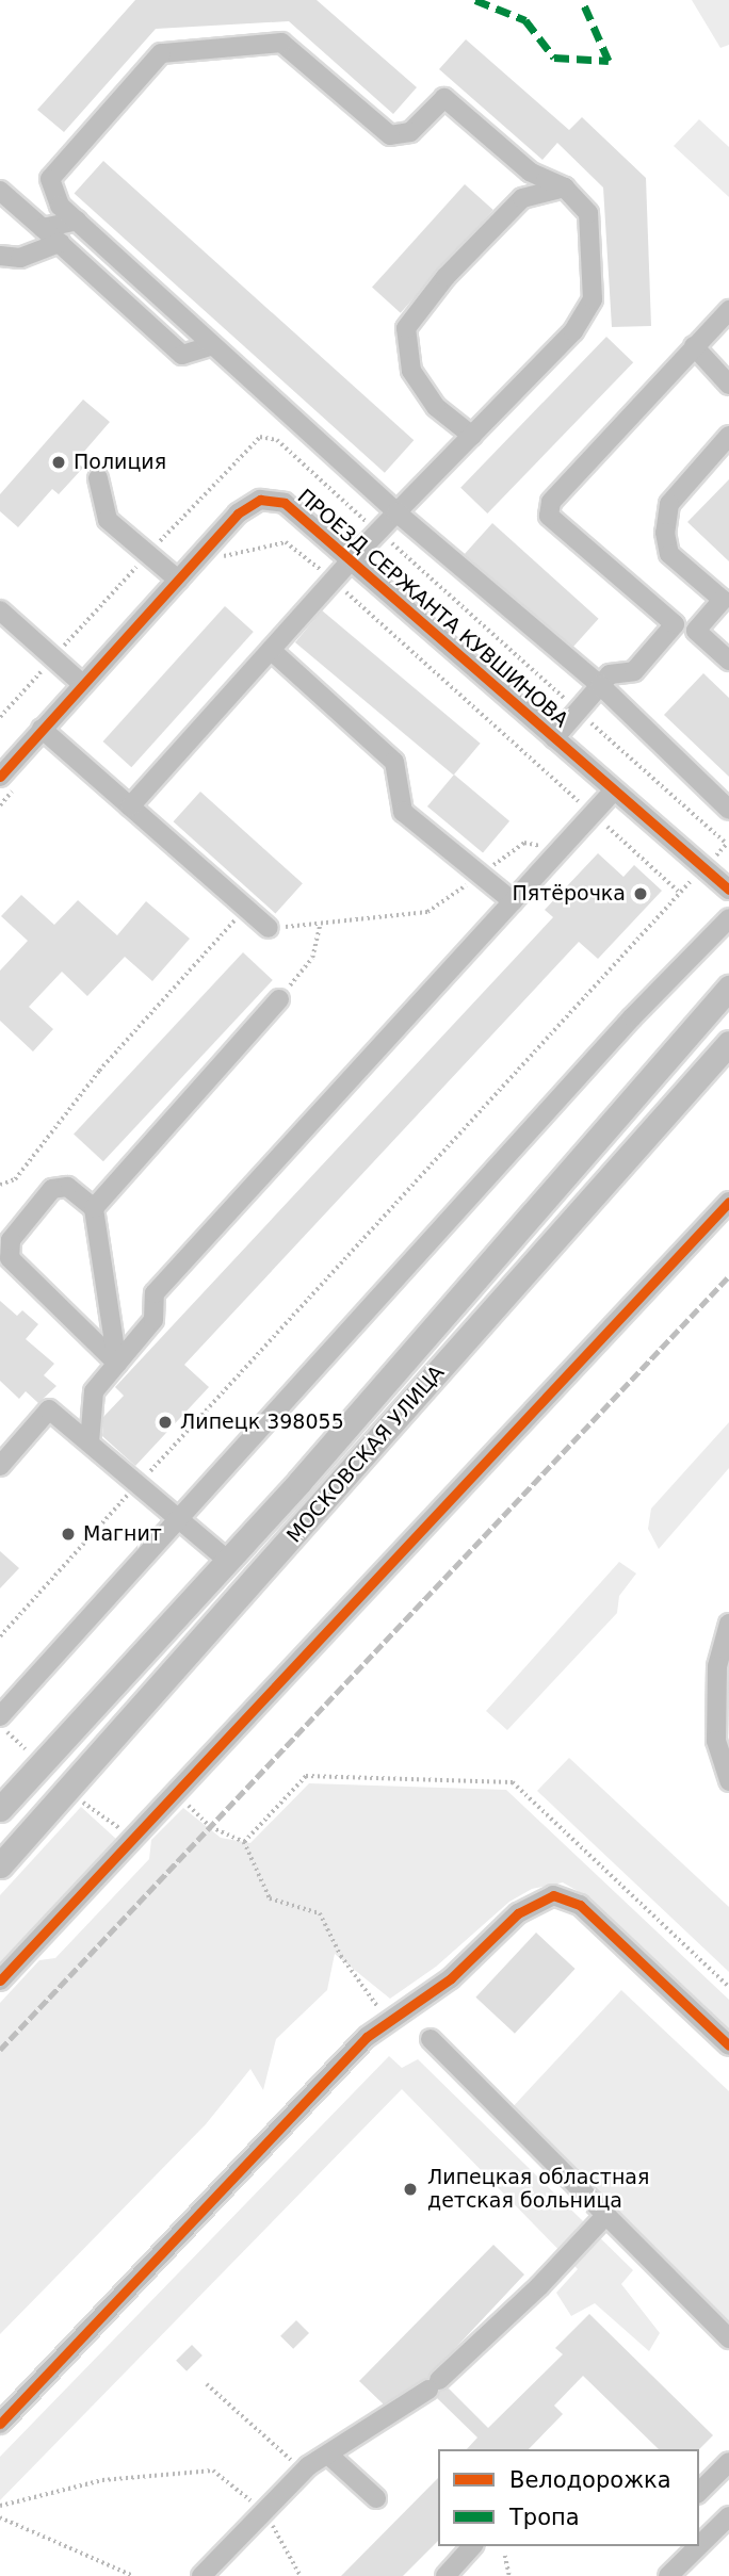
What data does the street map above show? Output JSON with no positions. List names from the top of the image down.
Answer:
{
  "streets": {
    "main road": ["МОСКОВСКАЯ УЛИЦА"],
    "street": ["ПРОЕЗД СЕРЖАНТА КУВШИНОВА"]
  },
  "places": [
    "Полиция",
    "Пятёрочка",
    "Липецк 398055",
    "Магнит",
    "Липецкая областная детская больница"
  ],
  "legend": ["Велодорожка", "Тропа"]
}
